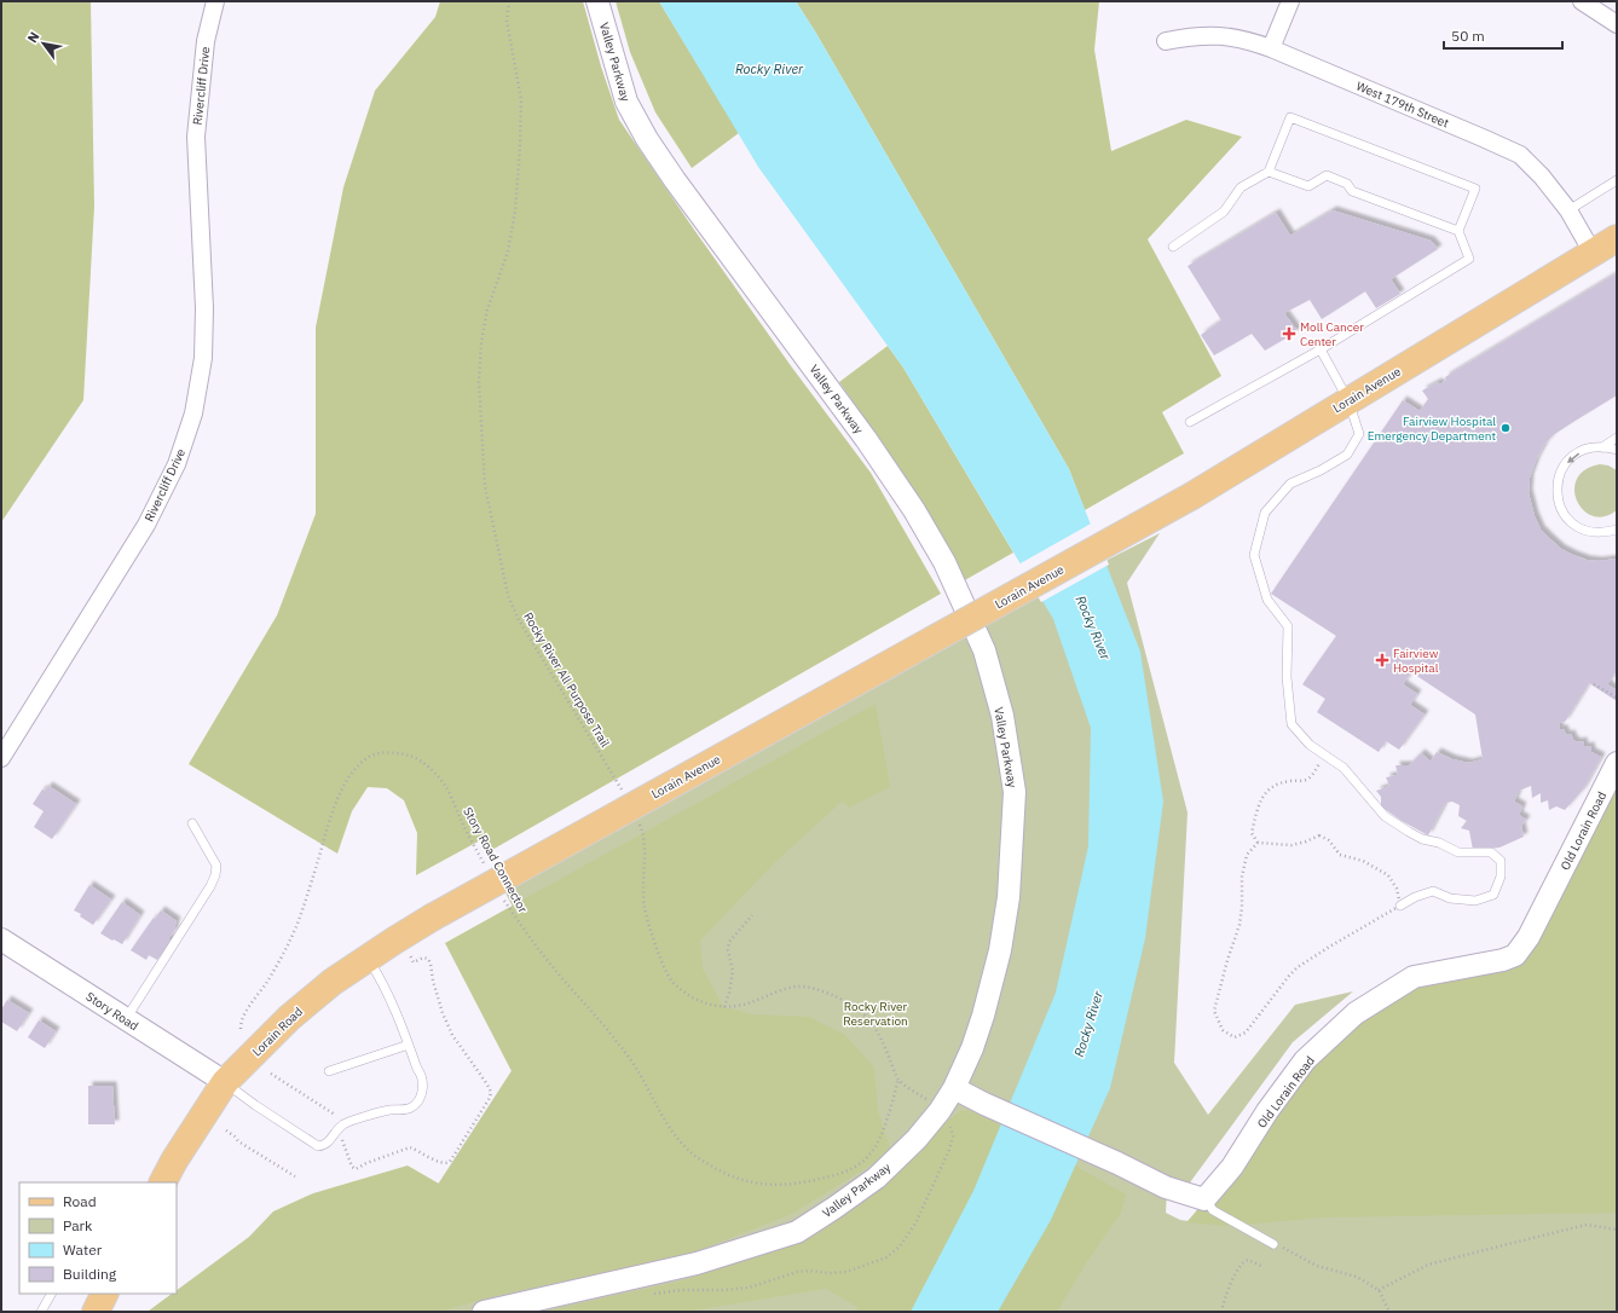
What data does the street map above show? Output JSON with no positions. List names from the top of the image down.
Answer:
{
  "streets": {
    "main road": ["Lorain Avenue", "Lorain Road"],
    "street": [
      "Valley Parkway",
      "Rivercliff Drive",
      "West 179th Street",
      "Old Lorain Road",
      "Story Road"
    ],
    "path": ["Rocky River All Purpose Trail", "Story Road Connector"]
  },
  "crossings": [
    ["West 179th Street", "Lorain Avenue"],
    ["Lorain Avenue", "Lorain Road"],
    ["Story Road", "Lorain Road"]
  ],
  "water": ["Rocky River"],
  "parks": ["Rocky River Reservation"],
  "places": {
    "health": ["Moll Cancer Center", "Fairview Hospital"],
    "other": ["Fairview Hospital Emergency Department"]
  },
  "legend": [
    "Road",
    "Park",
    "Water",
    "Building"
  ],
  "scale_bar": "50 m",
  "north": "top left"
}
